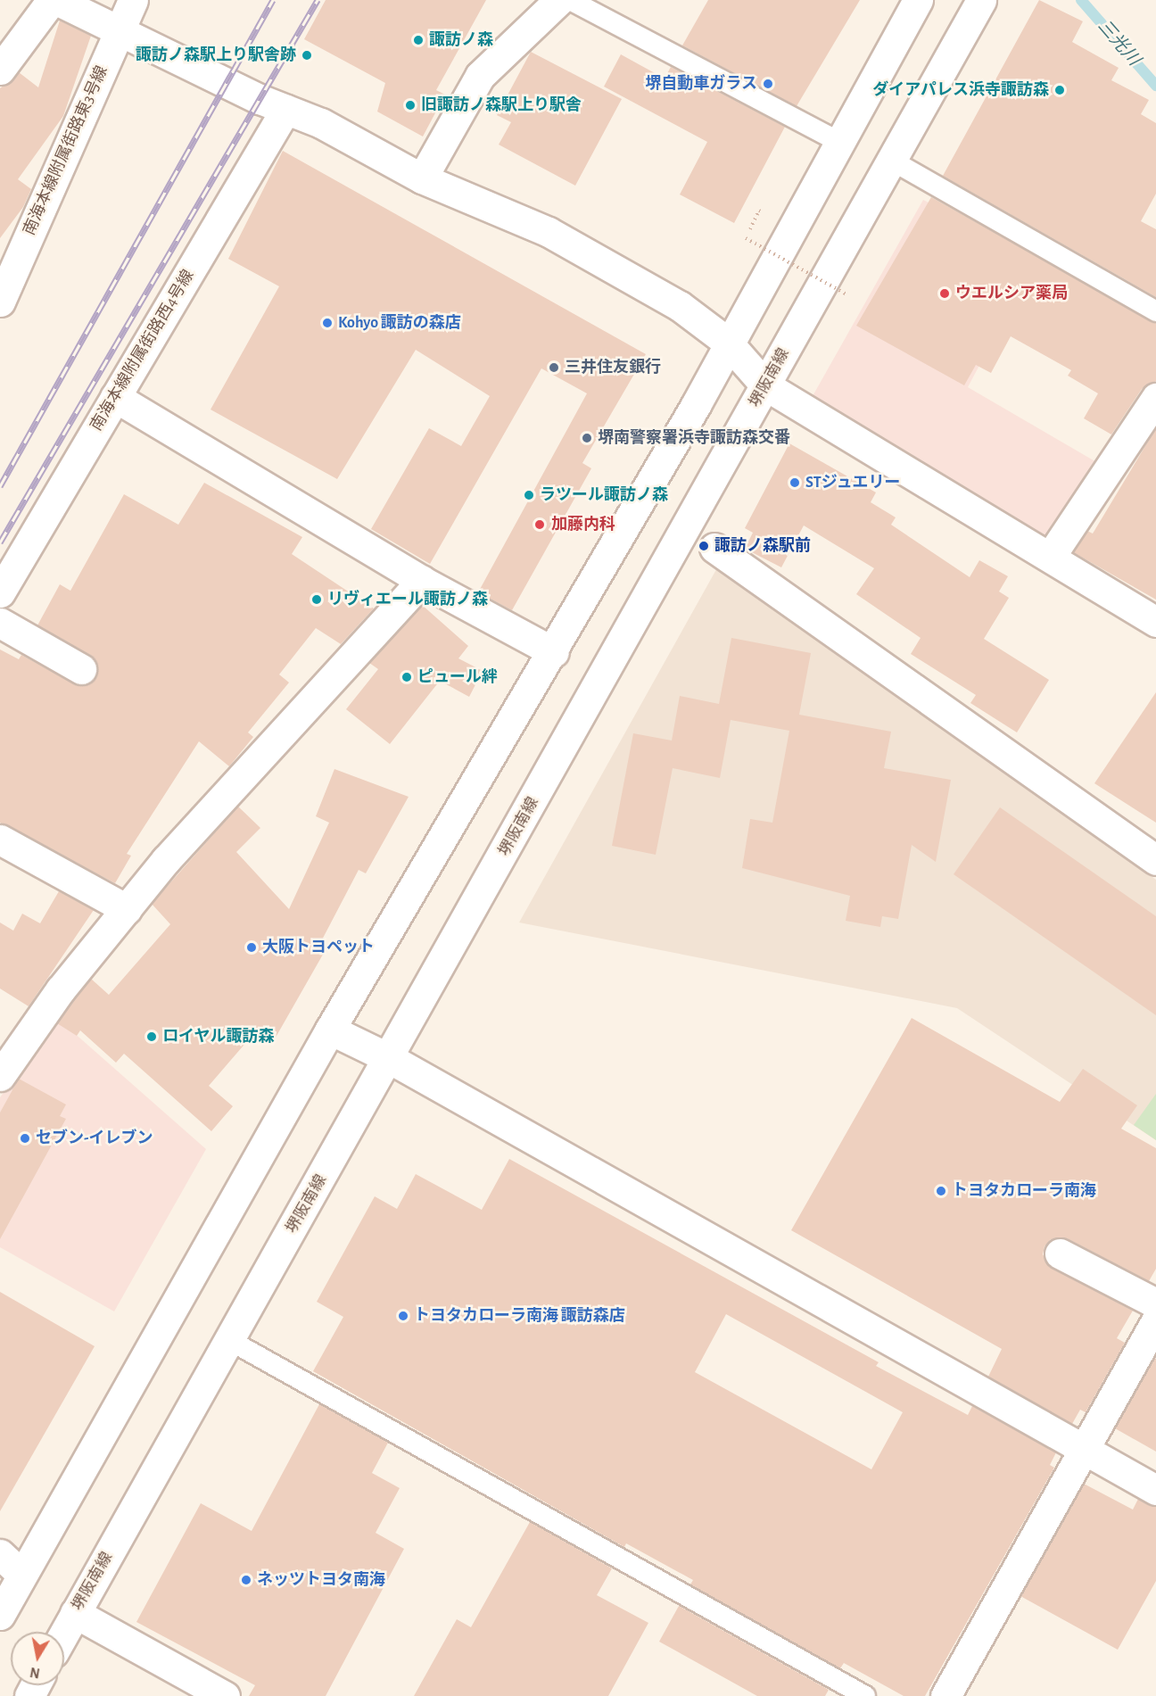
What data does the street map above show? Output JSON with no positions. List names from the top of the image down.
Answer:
{
  "streets": {
    "street": ["南海本線附属街路東3号線", "南海本線附属街路西4号線", "堺阪南線"]
  },
  "water": ["三光川"],
  "places": [
    "諏訪ノ森",
    "諏訪ノ森駅上り駅舎跡",
    "堺自動車ガラス",
    "ダイアパレス浜寺諏訪森",
    "旧諏訪ノ森駅上り駅舎",
    "ウエルシア薬局",
    "Kohyo 諏訪の森店",
    "三井住友銀行",
    "堺南警察署浜寺諏訪森交番",
    "STジュエリー",
    "ラツール諏訪ノ森",
    "加藤内科",
    "諏訪ノ森駅前",
    "リヴィエール諏訪ノ森",
    "ピュール絆",
    "大阪トヨペット",
    "ロイヤル諏訪森",
    "セブン-イレブン",
    "トヨタカローラ南海",
    "トヨタカローラ南海 諏訪森店",
    "ネッツトヨタ南海"
  ],
  "north": "bottom"
}
